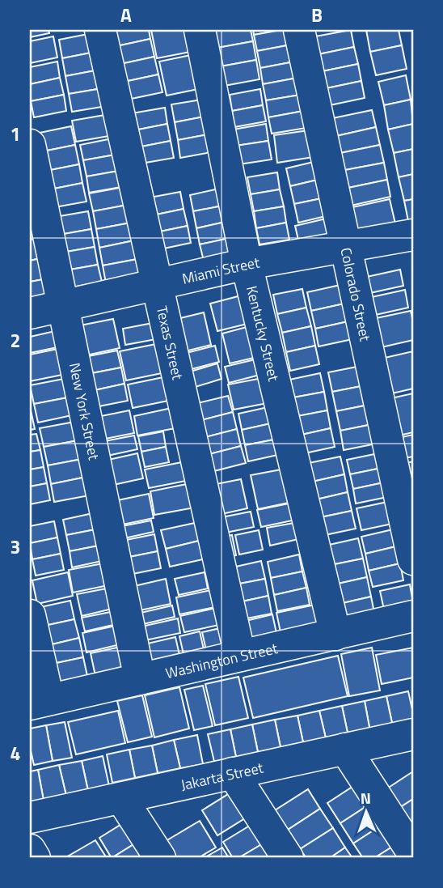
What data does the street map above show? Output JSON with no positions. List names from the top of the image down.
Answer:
{
  "streets": {
    "street": [
      "Miami Street",
      "Colorado Street",
      "Kentucky Street",
      "Texas Street",
      "New York Street",
      "Washington Street",
      "Jakarta Street"
    ]
  },
  "crossings": [
    ["Miami Street", "Colorado Street"],
    ["Miami Street", "Kentucky Street"],
    ["Miami Street", "Texas Street"],
    ["Miami Street", "New York Street"],
    ["Kentucky Street", "Washington Street"],
    ["Texas Street", "Washington Street"],
    ["New York Street", "Washington Street"]
  ],
  "north": "top",
  "grid": {
    "columns": ["A", "B"],
    "rows": [
      "1",
      "2",
      "3",
      "4"
    ]
  }
}
